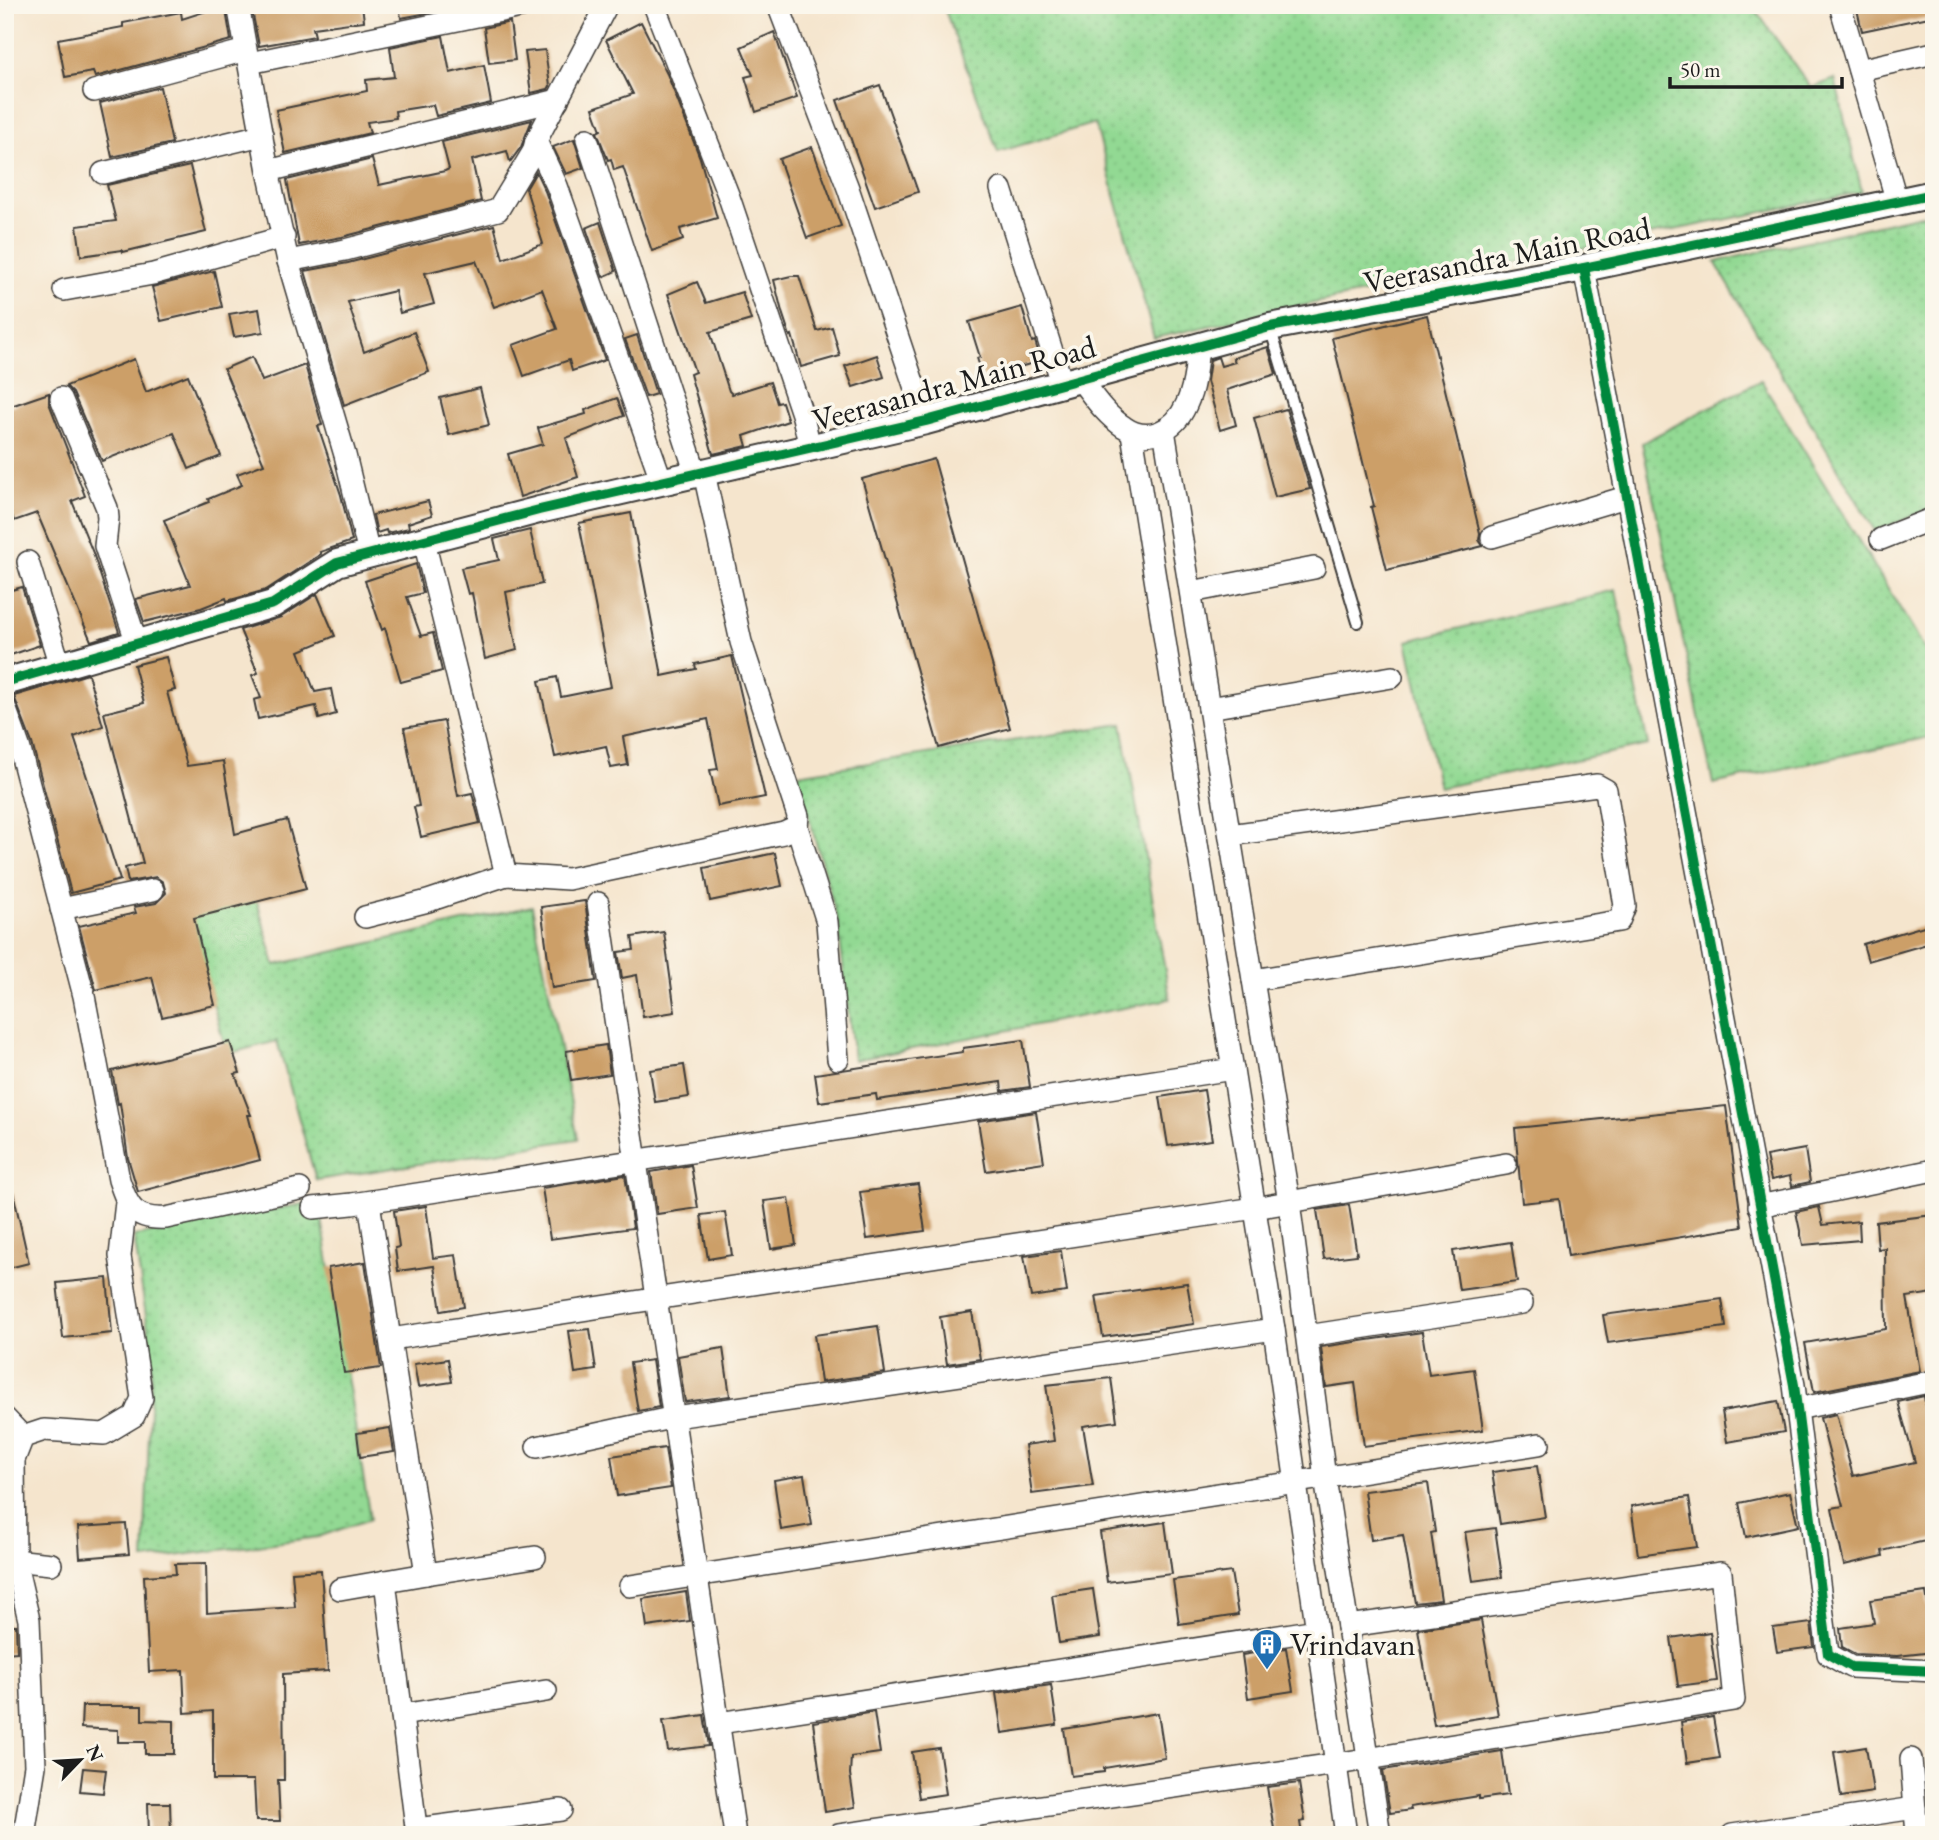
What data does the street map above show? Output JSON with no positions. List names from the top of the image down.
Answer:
{
  "streets": {
    "street": ["Veerasandra Main Road"]
  },
  "places": {
    "building": ["Vrindavan"]
  },
  "scale_bar": "50 m",
  "north": "top right"
}
